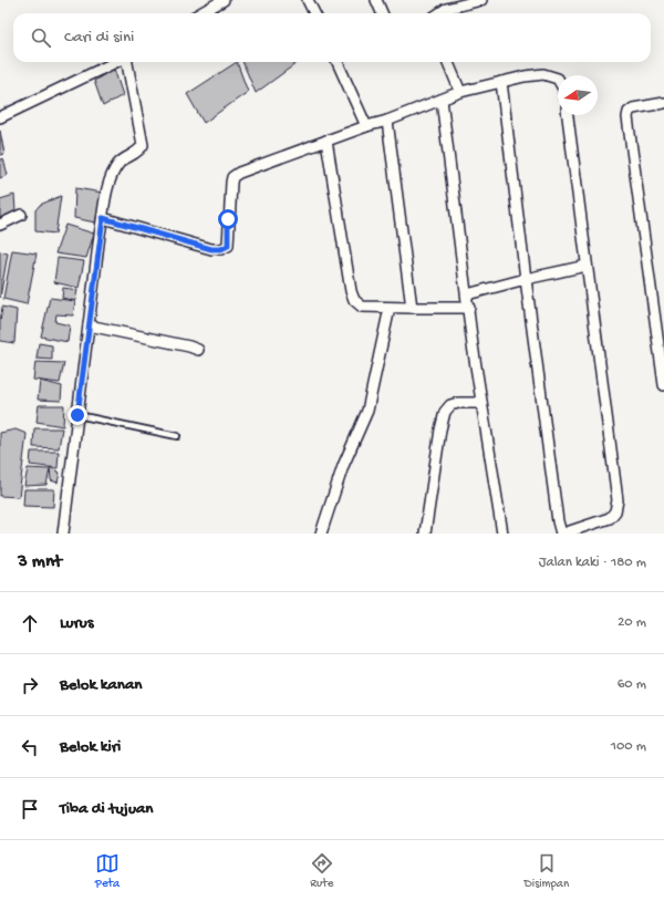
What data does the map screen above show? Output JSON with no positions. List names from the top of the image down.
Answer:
{
  "north": "left",
  "page": {
    "search": "Cari di sini",
    "heading": ["3 mnt", "Jalan kaki · 180 m"],
    "list": [
      ["Lurus", "20 m"],
      ["Belok kanan", "60 m"],
      ["Belok kiri", "100 m"],
      "Tiba di tujuan"
    ],
    "nav": ["Peta", "Rute", "Disimpan"]
  }
}
